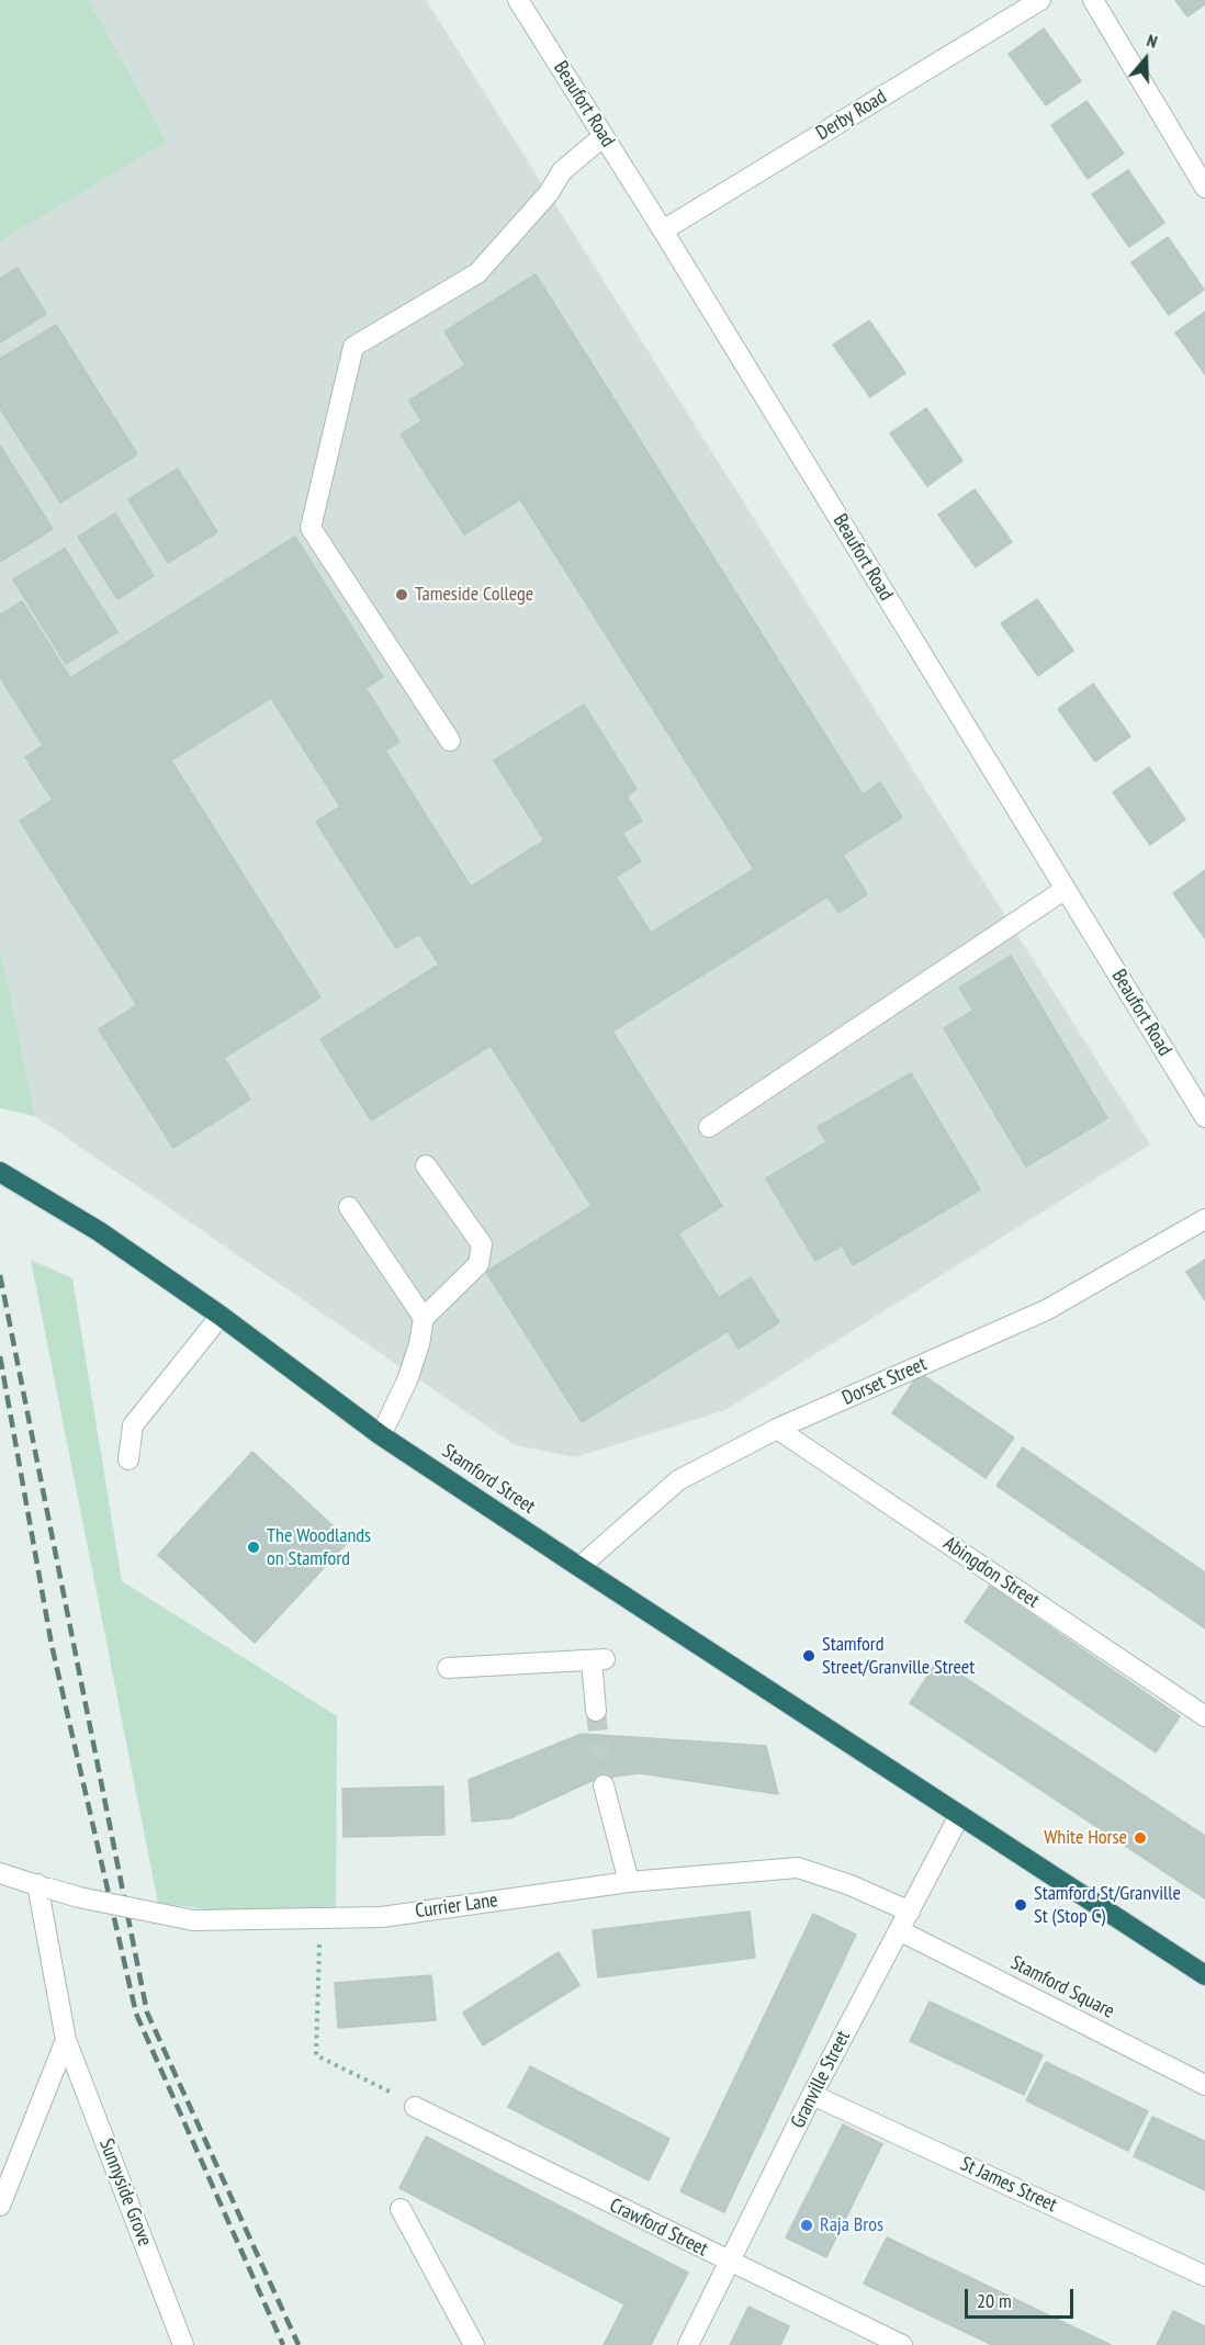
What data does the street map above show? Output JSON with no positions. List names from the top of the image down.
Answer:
{
  "streets": {
    "highway": ["Stamford Street"],
    "street": [
      "Beaufort Road",
      "Derby Road",
      "Dorset Street",
      "Abingdon Street",
      "Currier Lane",
      "Stamford Square",
      "Granville Street",
      "St James Street",
      "Sunnyside Grove",
      "Crawford Street"
    ]
  },
  "crossings": [
    ["Beaufort Road", "Derby Road"],
    ["Dorset Street", "Stamford Street"],
    ["Dorset Street", "Abingdon Street"],
    ["Stamford Street", "Granville Street"],
    ["Currier Lane", "Granville Street"],
    ["Currier Lane", "Sunnyside Grove"],
    ["Stamford Square", "Granville Street"],
    ["Granville Street", "St James Street"],
    ["Granville Street", "Crawford Street"]
  ],
  "places": [
    "Tameside College",
    "The Woodlands on Stamford",
    "Stamford Street/Granville Street",
    "White Horse",
    "Stamford St/Granville St (Stop C)",
    "Raja Bros"
  ],
  "scale_bar": "20 m",
  "north": "top"
}
